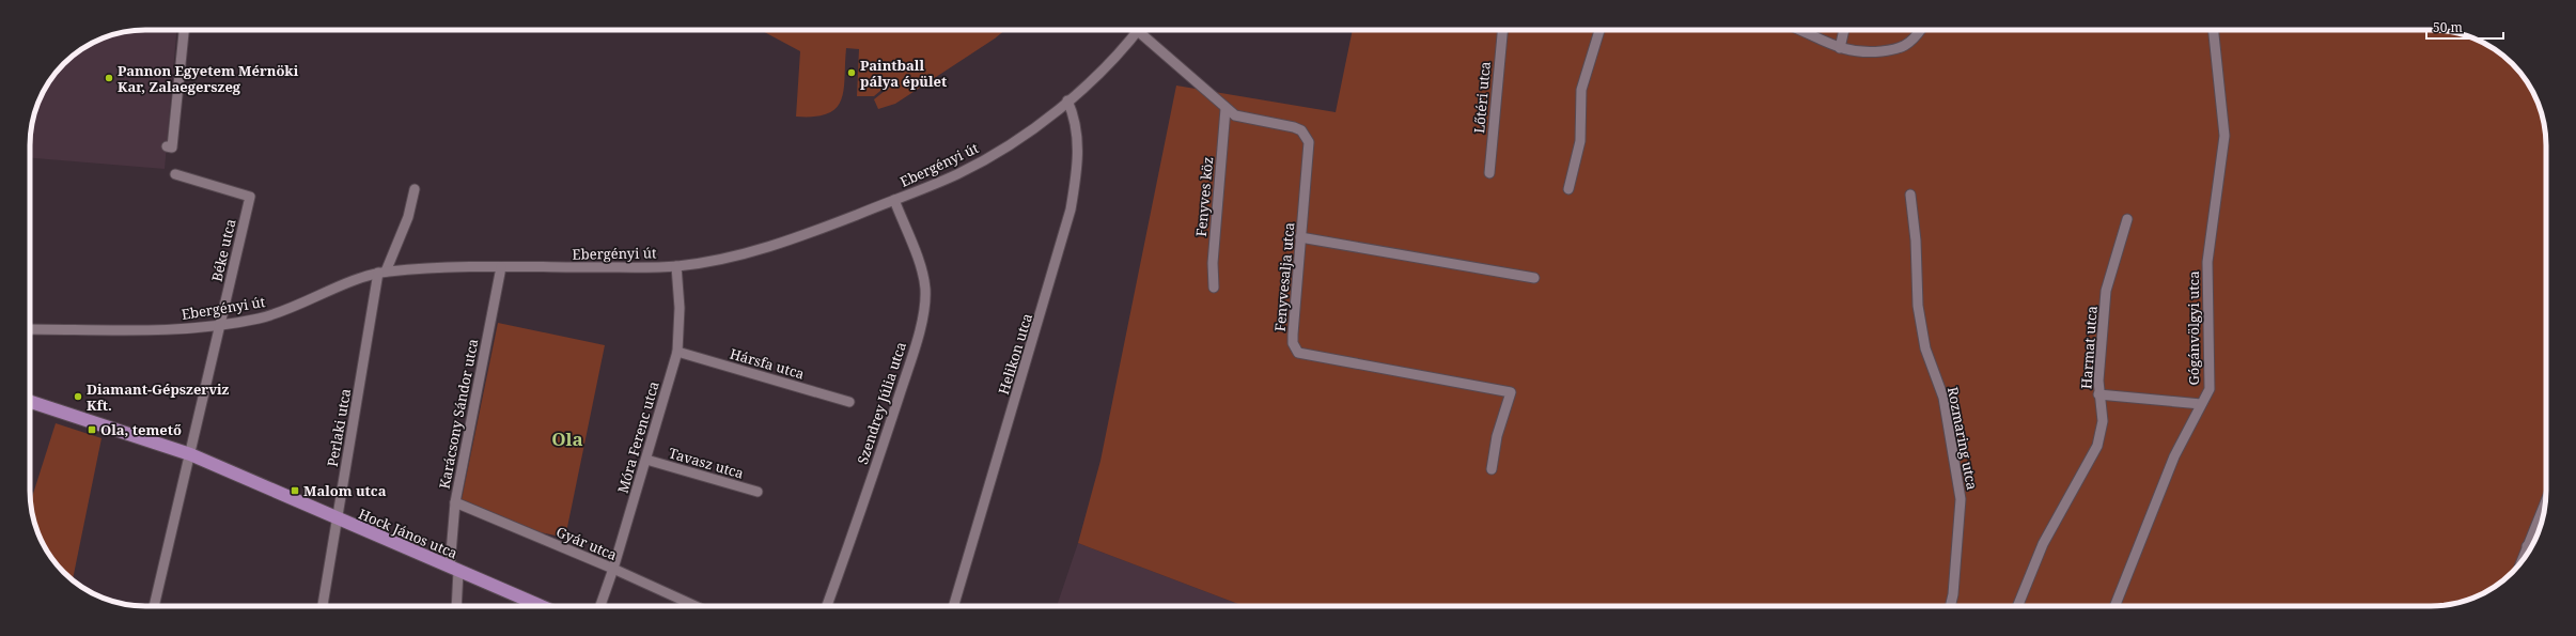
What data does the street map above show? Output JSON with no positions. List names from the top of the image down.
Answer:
{
  "streets": {
    "main road": ["Hock János utca"],
    "street": [
      "Lőtéri utca",
      "Ebergényi út",
      "Fenyves köz",
      "Béke utca",
      "Fenyvesalja utca",
      "Gógánvölgyi utca",
      "Harmat utca",
      "Helikon utca",
      "Hársfa utca",
      "Szendrey Júlia utca",
      "Karácsony Sándor utca",
      "Perlaki utca",
      "Móra Ferenc utca",
      "Rozmaring utca",
      "Tavasz utca",
      "Gyár utca"
    ]
  },
  "crossings": [
    ["Ebergényi út", "Béke utca"],
    ["Ebergényi út", "Helikon utca"],
    ["Ebergényi út", "Szendrey Júlia utca"],
    ["Ebergényi út", "Karácsony Sándor utca"],
    ["Ebergényi út", "Perlaki utca"],
    ["Ebergényi út", "Móra Ferenc utca"],
    ["Fenyves köz", "Fenyvesalja utca"],
    ["Béke utca", "Hock János utca"],
    ["Hársfa utca", "Móra Ferenc utca"],
    ["Karácsony Sándor utca", "Hock János utca"],
    ["Karácsony Sándor utca", "Gyár utca"],
    ["Perlaki utca", "Hock János utca"],
    ["Móra Ferenc utca", "Tavasz utca"],
    ["Móra Ferenc utca", "Gyár utca"]
  ],
  "districts": ["Ola"],
  "places": {
    "other": ["Paintball pálya épület", "Pannon Egyetem Mérnöki Kar, Zalaegerszeg", "Diamant-Gépszerviz Kft."],
    "transit": ["Ola, temető", "Malom utca"]
  },
  "scale_bar": "50 m"
}
